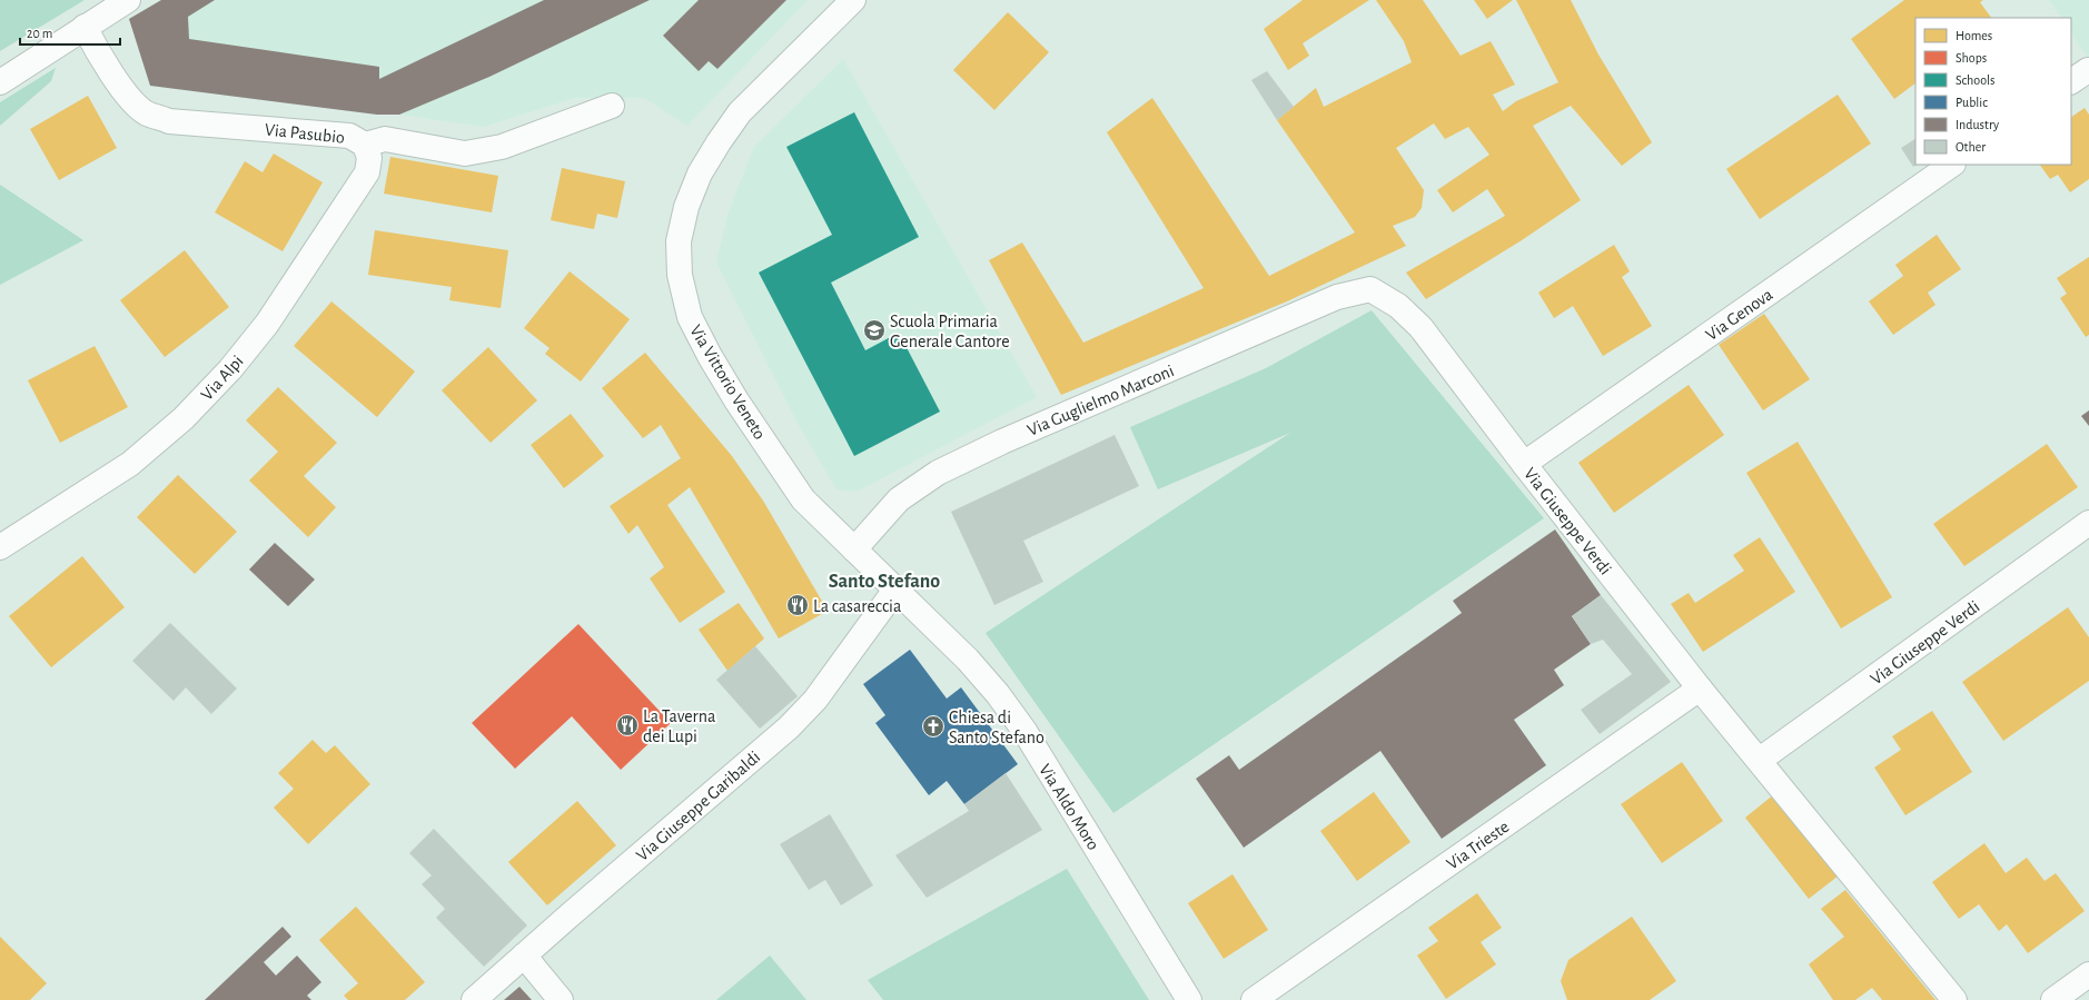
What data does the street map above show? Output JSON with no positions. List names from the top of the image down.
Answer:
{
  "streets": {
    "street": [
      "Via Pasubio",
      "Via Genova",
      "Via Alpi",
      "Via Vittorio Veneto",
      "Via Guglielmo Marconi",
      "Via Giuseppe Verdi",
      "Via Giuseppe Garibaldi",
      "Via Aldo Moro",
      "Via Trieste"
    ]
  },
  "crossings": [
    ["Via Pasubio", "Via Alpi"],
    ["Via Genova", "Via Giuseppe Verdi"],
    ["Via Vittorio Veneto", "Via Guglielmo Marconi"],
    ["Via Vittorio Veneto", "Via Giuseppe Garibaldi"],
    ["Via Vittorio Veneto", "Via Aldo Moro"],
    ["Via Guglielmo Marconi", "Via Giuseppe Verdi"],
    ["Via Giuseppe Verdi", "Via Trieste"],
    ["Via Giuseppe Garibaldi", "Via Aldo Moro"]
  ],
  "districts": ["Santo Stefano"],
  "places": {
    "school or university": ["Scuola Primaria Generale Cantore"],
    "restaurant": ["La casareccia", "La Taverna dei Lupi"],
    "church": ["Chiesa di Santo Stefano"]
  },
  "legend": [
    "Homes",
    "Shops",
    "Schools",
    "Public",
    "Industry",
    "Other"
  ],
  "scale_bar": "20 m"
}
